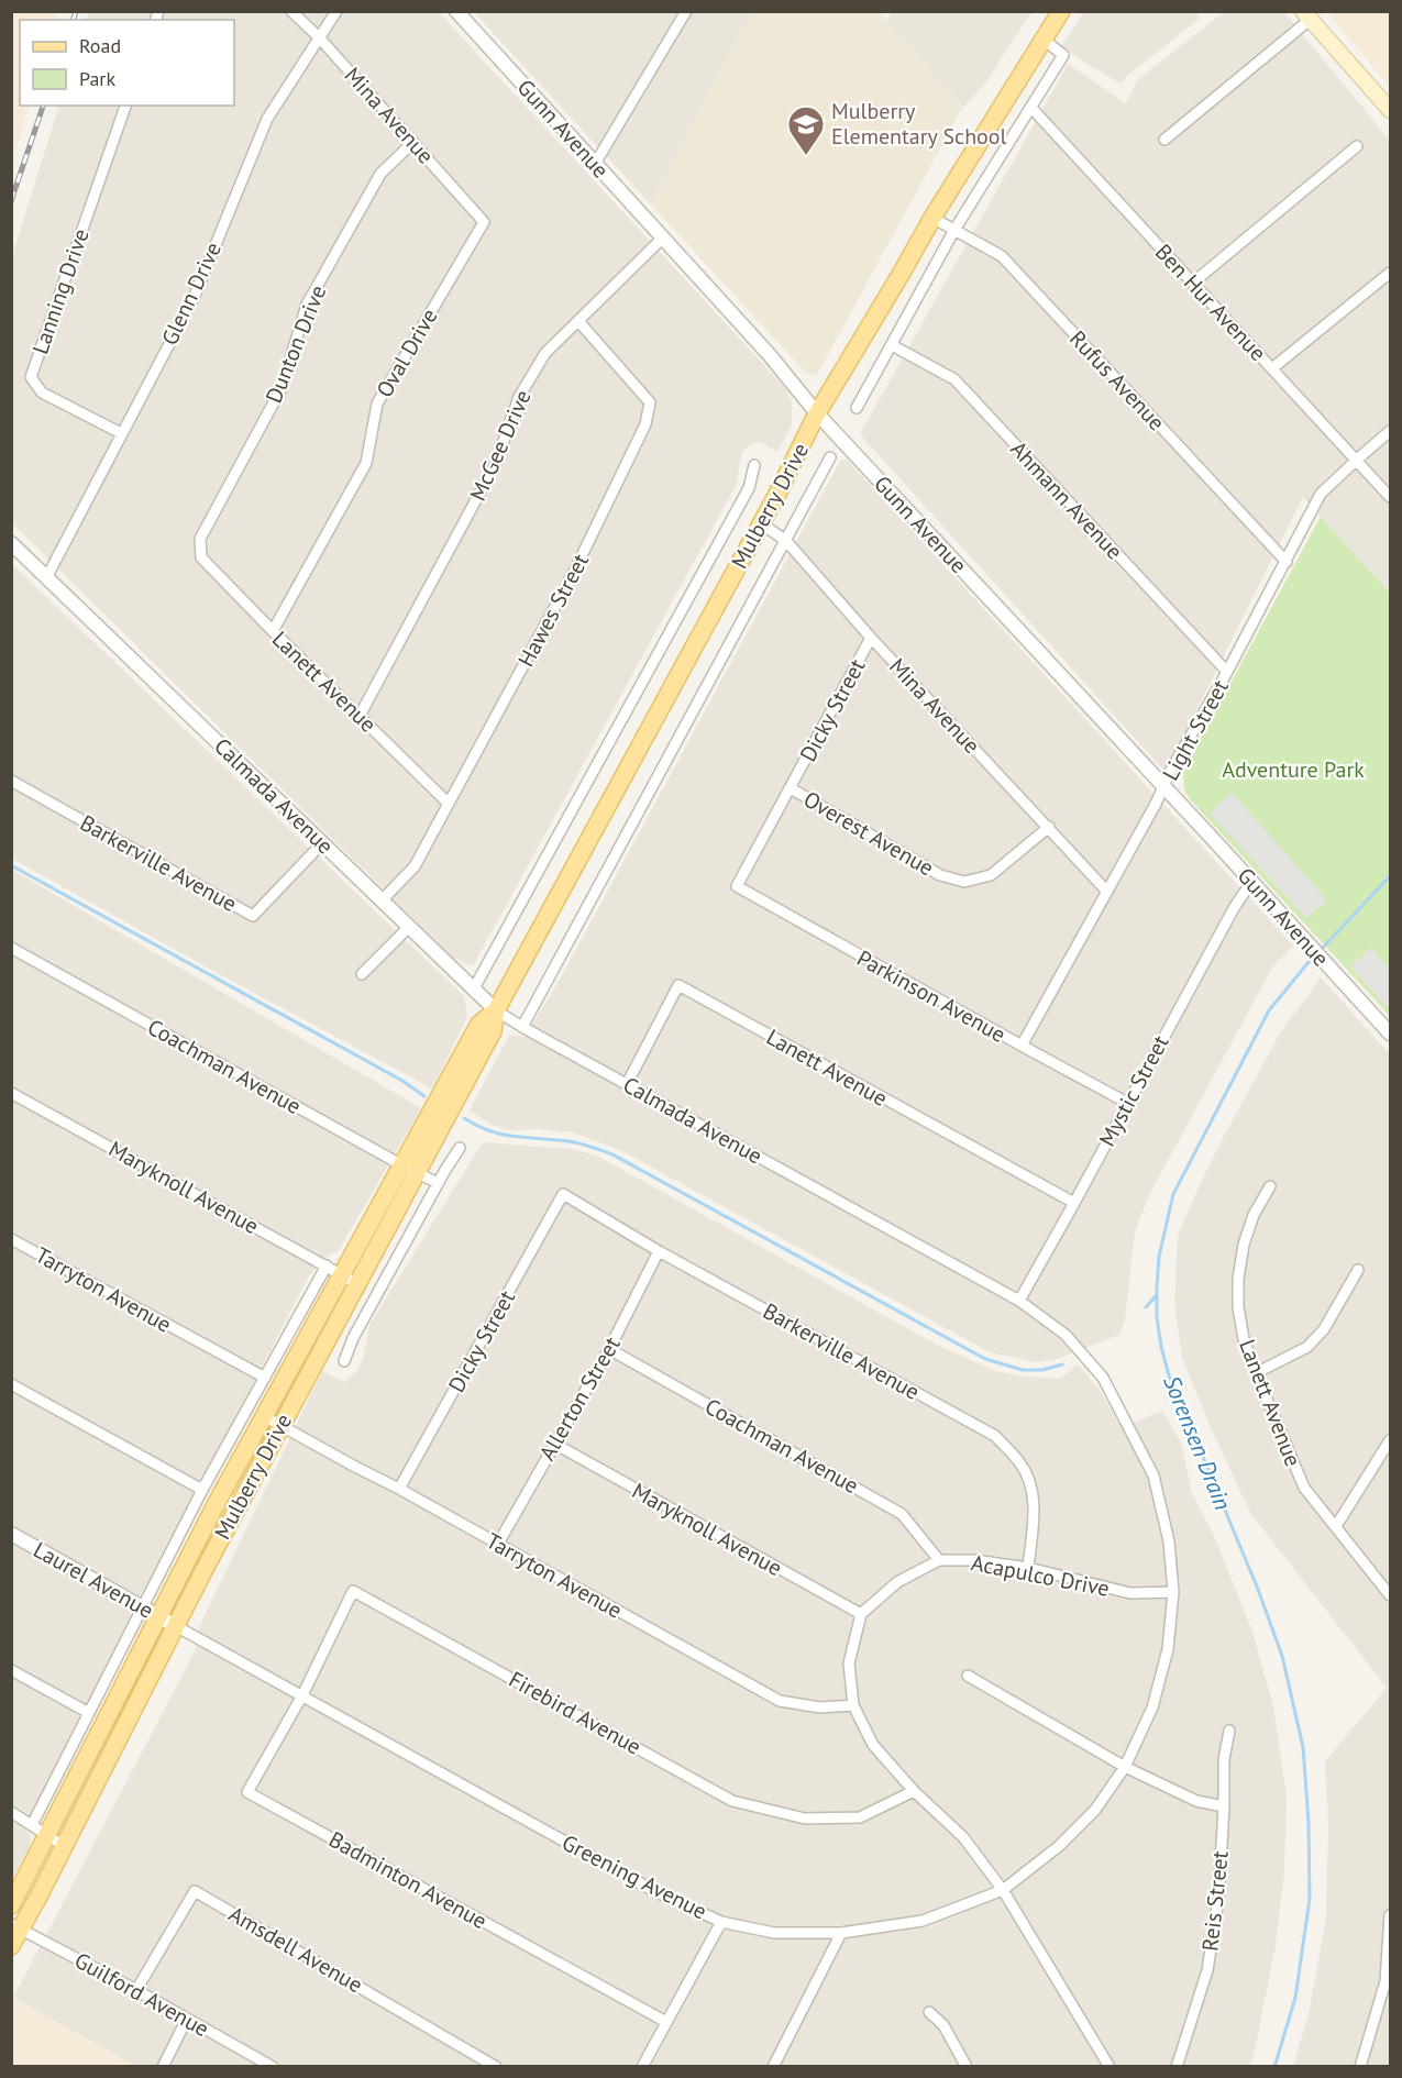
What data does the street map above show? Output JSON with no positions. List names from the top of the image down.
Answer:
{
  "streets": {
    "main road": ["Mulberry Drive"],
    "street": [
      "Mina Avenue",
      "Gunn Avenue",
      "Lanning Drive",
      "Glenn Drive",
      "Ben Hur Avenue",
      "Dunton Drive",
      "Oval Drive",
      "Rufus Avenue",
      "McGee Drive",
      "Ahmann Avenue",
      "Hawes Street",
      "Lanett Avenue",
      "Dicky Street",
      "Light Street",
      "Calmada Avenue",
      "Overest Avenue",
      "Barkerville Avenue",
      "Parkinson Avenue",
      "Coachman Avenue",
      "Mystic Street",
      "Maryknoll Avenue",
      "Tarryton Avenue",
      "Allerton Street",
      "Acapulco Drive",
      "Laurel Avenue",
      "Firebird Avenue",
      "Greening Avenue",
      "Badminton Avenue",
      "Reis Street",
      "Amsdell Avenue",
      "Guilford Avenue"
    ]
  },
  "crossings": [
    ["Mina Avenue", "Glenn Drive"],
    ["Mina Avenue", "Dunton Drive"],
    ["Mina Avenue", "Oval Drive"],
    ["Mina Avenue", "Mulberry Drive"],
    ["Mina Avenue", "Dicky Street"],
    ["Mina Avenue", "Light Street"],
    ["Mina Avenue", "Overest Avenue"],
    ["Gunn Avenue", "McGee Drive"],
    ["Gunn Avenue", "Mulberry Drive"],
    ["Gunn Avenue", "Light Street"],
    ["Gunn Avenue", "Mystic Street"],
    ["Lanning Drive", "Glenn Drive"],
    ["Glenn Drive", "Calmada Avenue"],
    ["Ben Hur Avenue", "Light Street"],
    ["Dunton Drive", "Lanett Avenue"],
    ["Oval Drive", "Lanett Avenue"],
    ["Rufus Avenue", "Mulberry Drive"],
    ["Rufus Avenue", "Light Street"],
    ["McGee Drive", "Hawes Street"],
    ["McGee Drive", "Lanett Avenue"],
    ["Ahmann Avenue", "Light Street"],
    ["Mulberry Drive", "Calmada Avenue"],
    ["Mulberry Drive", "Coachman Avenue"],
    ["Mulberry Drive", "Maryknoll Avenue"],
    ["Mulberry Drive", "Tarryton Avenue"],
    ["Mulberry Drive", "Laurel Avenue"],
    ["Mulberry Drive", "Greening Avenue"],
    ["Mulberry Drive", "Guilford Avenue"],
    ["Hawes Street", "Lanett Avenue"],
    ["Hawes Street", "Calmada Avenue"],
    ["Lanett Avenue", "Calmada Avenue"],
    ["Lanett Avenue", "Mystic Street"],
    ["Dicky Street", "Overest Avenue"],
    ["Dicky Street", "Barkerville Avenue"],
    ["Dicky Street", "Parkinson Avenue"],
    ["Dicky Street", "Tarryton Avenue"],
    ["Light Street", "Parkinson Avenue"],
    ["Calmada Avenue", "Barkerville Avenue"],
    ["Calmada Avenue", "Mystic Street"],
    ["Calmada Avenue", "Acapulco Drive"],
    ["Calmada Avenue", "Greening Avenue"],
    ["Barkerville Avenue", "Allerton Street"],
    ["Barkerville Avenue", "Acapulco Drive"],
    ["Parkinson Avenue", "Mystic Street"],
    ["Coachman Avenue", "Allerton Street"],
    ["Coachman Avenue", "Acapulco Drive"],
    ["Maryknoll Avenue", "Allerton Street"],
    ["Maryknoll Avenue", "Acapulco Drive"],
    ["Tarryton Avenue", "Allerton Street"],
    ["Laurel Avenue", "Greening Avenue"],
    ["Firebird Avenue", "Greening Avenue"],
    ["Firebird Avenue", "Badminton Avenue"],
    ["Greening Avenue", "Badminton Avenue"],
    ["Amsdell Avenue", "Guilford Avenue"]
  ],
  "water": ["Sorensen Drain"],
  "parks": ["Adventure Park"],
  "places": {
    "school or university": ["Mulberry Elementary School"]
  },
  "legend": ["Road", "Park"]
}
